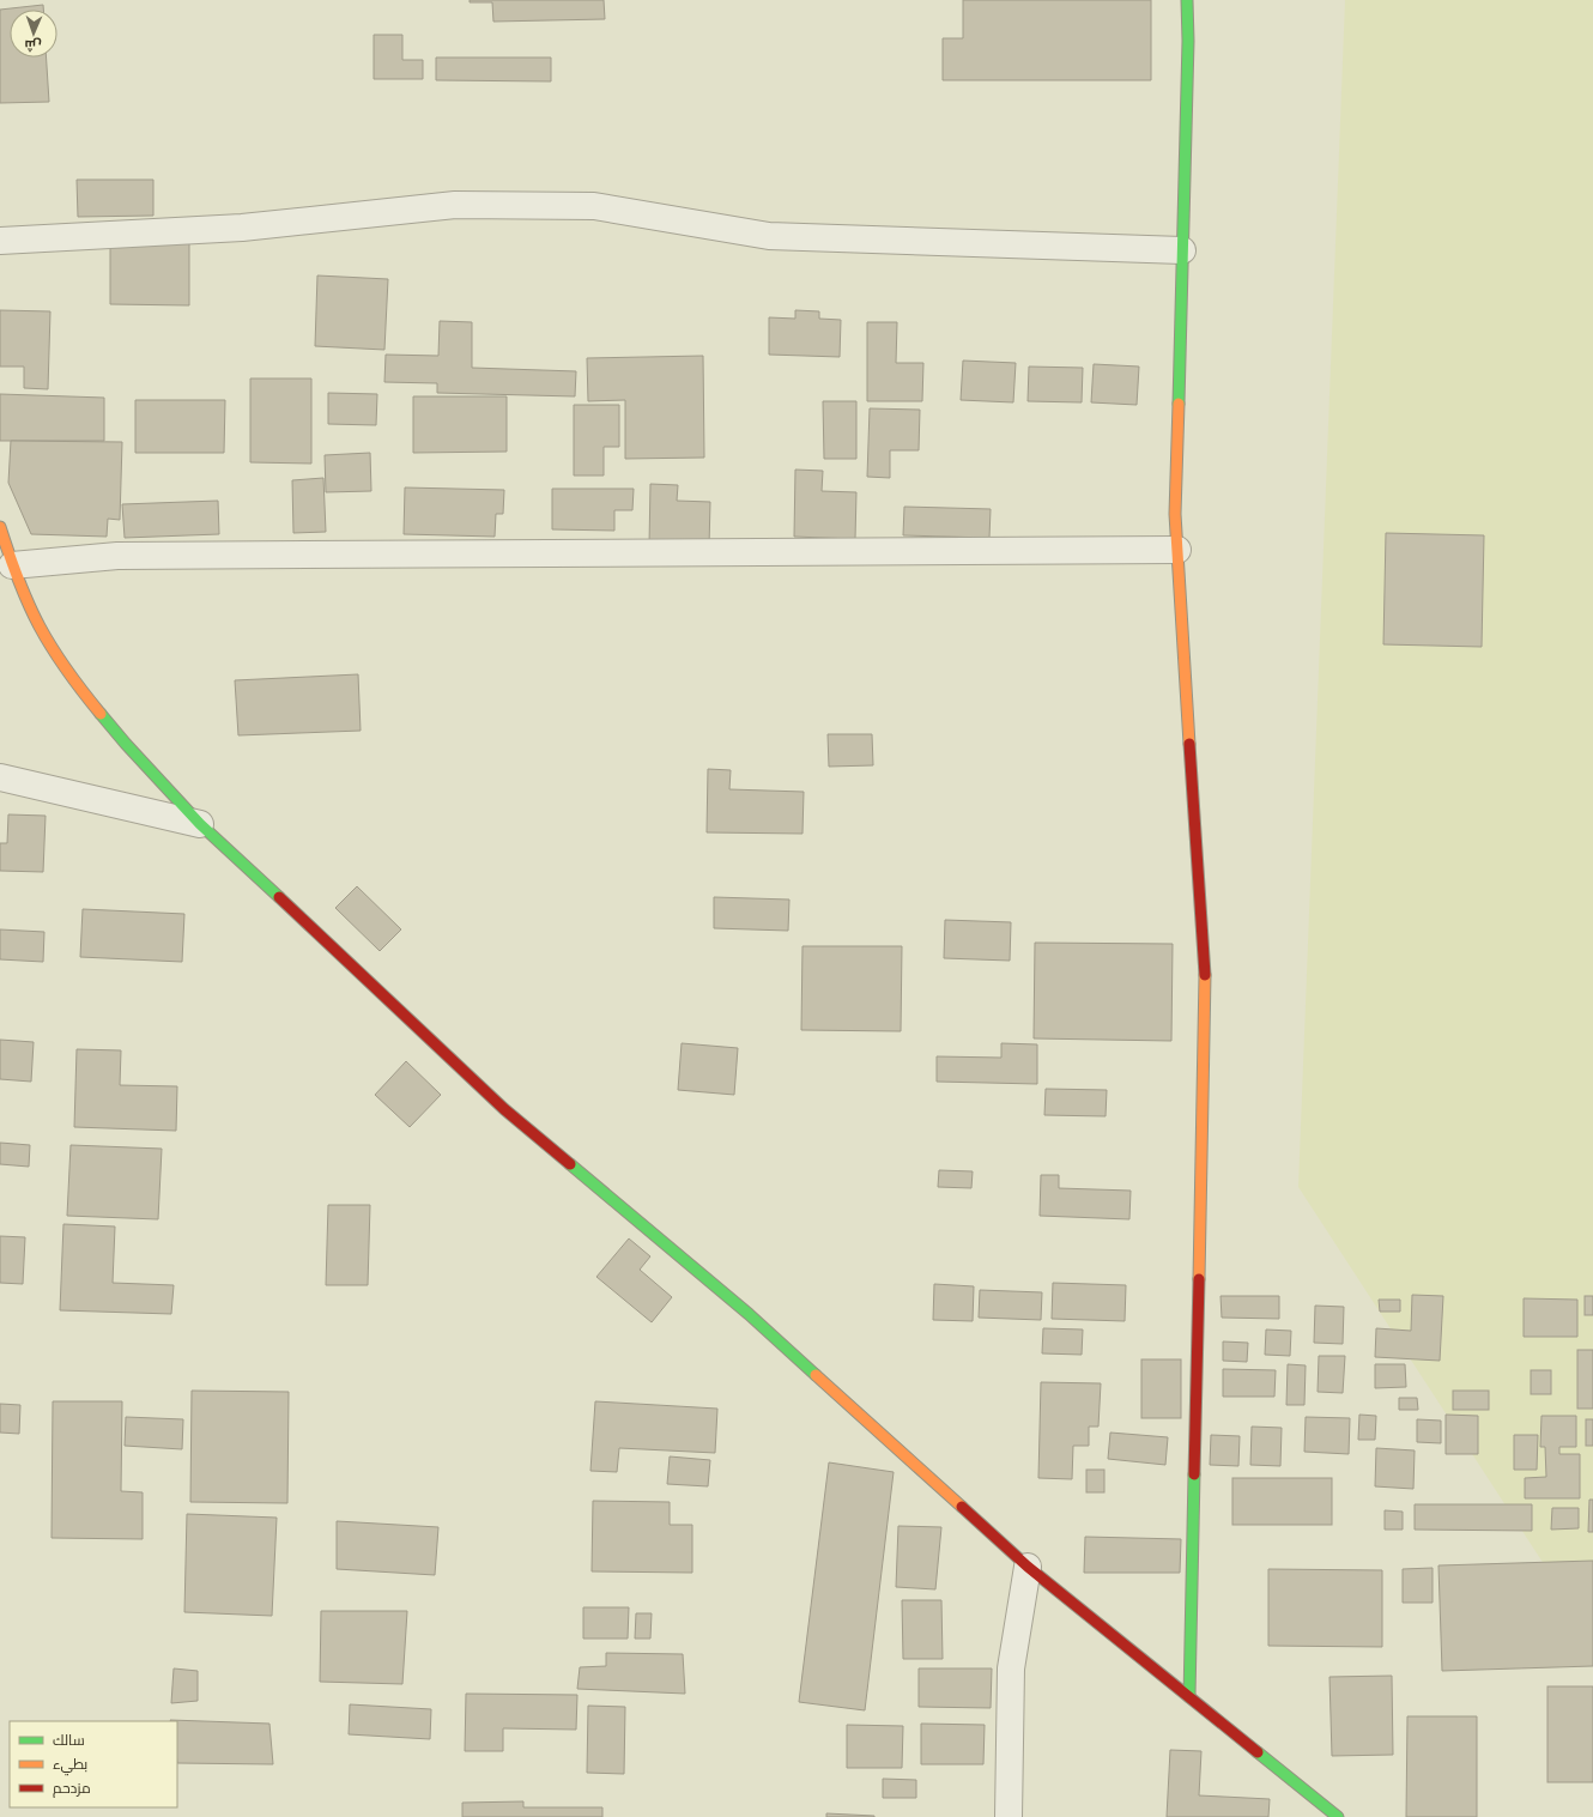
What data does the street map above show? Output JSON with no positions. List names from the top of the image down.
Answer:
{
  "legend": ["سالك", "بطيء", "مزدحم"],
  "north": "bottom"
}
